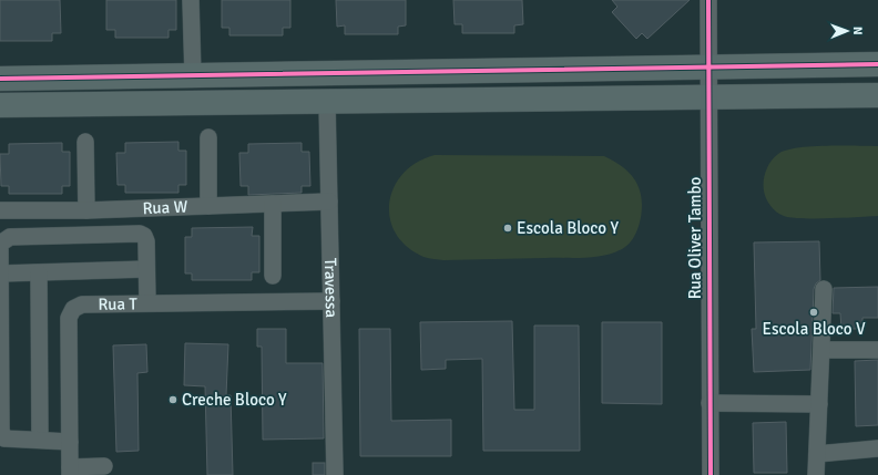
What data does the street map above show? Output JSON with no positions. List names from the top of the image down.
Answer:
{
  "streets": {
    "street": [
      "Rua W",
      "Rua Oliver Tambo",
      "Travessa",
      "Rua T"
    ]
  },
  "crossings": [
    ["Rua W", "Travessa"],
    ["Travessa", "Rua T"]
  ],
  "places": ["Escola Bloco Y", "Escola Bloco V", "Creche Bloco Y"],
  "north": "right"
}
